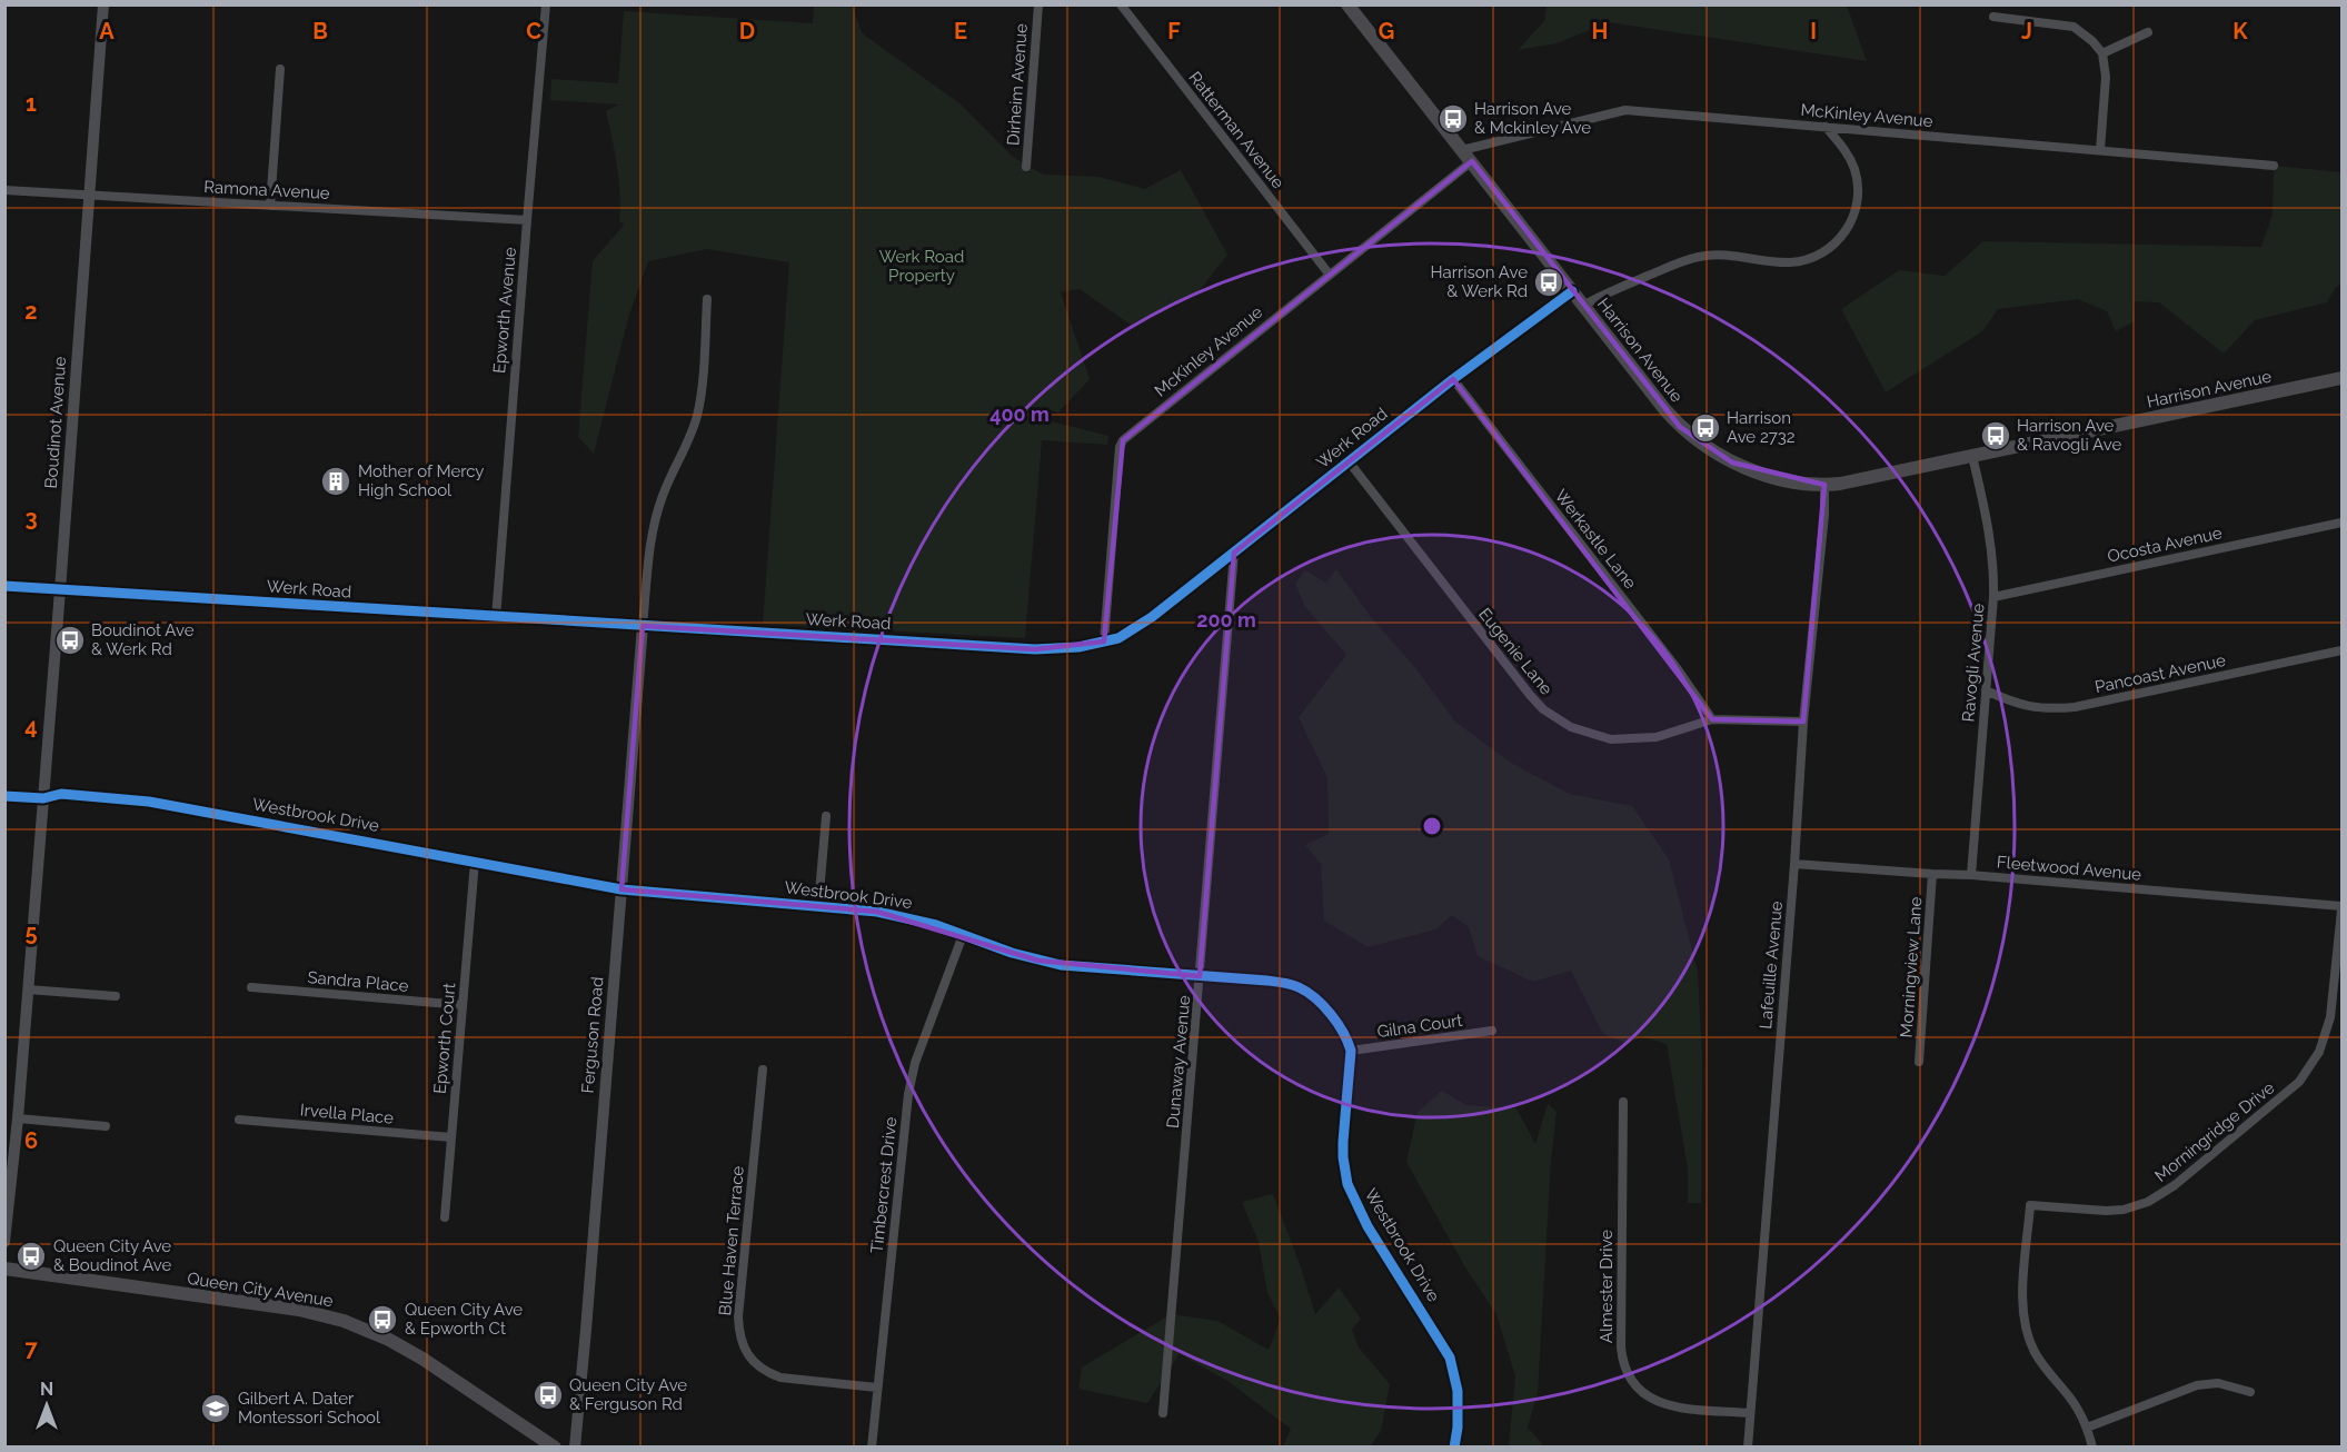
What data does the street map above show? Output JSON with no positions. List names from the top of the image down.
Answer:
{
  "streets": {
    "main road": ["Harrison Avenue", "Queen City Avenue"],
    "street": [
      "Dirheim Avenue",
      "McKinley Avenue",
      "Ratterman Avenue",
      "Ramona Avenue",
      "Epworth Avenue",
      "Boudinot Avenue",
      "Werk Road",
      "Werkastle Lane",
      "Ocosta Avenue",
      "Eugenie Lane",
      "Ravogli Avenue",
      "Pancoast Avenue",
      "Westbrook Drive",
      "Fleetwood Avenue",
      "Lafeuille Avenue",
      "Morningview Lane",
      "Sandra Place",
      "Gilna Court",
      "Ferguson Road",
      "Epworth Court",
      "Dunaway Avenue",
      "Irvella Place",
      "Morningridge Drive",
      "Timbercrest Drive",
      "Blue Haven Terrace",
      "Almester Drive"
    ]
  },
  "crossings": [
    ["McKinley Avenue", "Ratterman Avenue"],
    ["McKinley Avenue", "Harrison Avenue"],
    ["McKinley Avenue", "Werk Road"],
    ["Ramona Avenue", "Epworth Avenue"],
    ["Ramona Avenue", "Boudinot Avenue"],
    ["Epworth Avenue", "Werk Road"],
    ["Harrison Avenue", "Werk Road"],
    ["Harrison Avenue", "Ravogli Avenue"],
    ["Harrison Avenue", "Lafeuille Avenue"],
    ["Boudinot Avenue", "Werk Road"],
    ["Boudinot Avenue", "Westbrook Drive"],
    ["Werk Road", "Werkastle Lane"],
    ["Werk Road", "Eugenie Lane"],
    ["Werk Road", "Ferguson Road"],
    ["Werk Road", "Dunaway Avenue"],
    ["Werkastle Lane", "Eugenie Lane"],
    ["Ocosta Avenue", "Ravogli Avenue"],
    ["Eugenie Lane", "Lafeuille Avenue"],
    ["Ravogli Avenue", "Pancoast Avenue"],
    ["Ravogli Avenue", "Fleetwood Avenue"],
    ["Westbrook Drive", "Gilna Court"],
    ["Westbrook Drive", "Ferguson Road"],
    ["Westbrook Drive", "Epworth Court"],
    ["Westbrook Drive", "Dunaway Avenue"],
    ["Westbrook Drive", "Timbercrest Drive"],
    ["Fleetwood Avenue", "Lafeuille Avenue"],
    ["Fleetwood Avenue", "Morningview Lane"],
    ["Fleetwood Avenue", "Morningridge Drive"],
    ["Lafeuille Avenue", "Almester Drive"],
    ["Sandra Place", "Epworth Court"],
    ["Epworth Court", "Irvella Place"],
    ["Timbercrest Drive", "Blue Haven Terrace"]
  ],
  "parks": ["Werk Road Property"],
  "places": {
    "bus stop": [
      "Harrison Ave & Mckinley Ave",
      "Harrison Ave & Werk Rd",
      "Harrison Ave 2732",
      "Harrison Ave & Ravogli Ave",
      "Boudinot Ave & Werk Rd",
      "Queen City Ave & Boudinot Ave",
      "Queen City Ave & Epworth Ct",
      "Queen City Ave & Ferguson Rd"
    ],
    "building": ["Mother of Mercy High School"],
    "school or university": ["Gilbert A. Dater Montessori School"]
  },
  "north": "top",
  "grid": {
    "columns": [
      "A",
      "B",
      "C",
      "D",
      "E",
      "F",
      "G",
      "H",
      "I",
      "J",
      "K"
    ],
    "rows": [
      "1",
      "2",
      "3",
      "4",
      "5",
      "6",
      "7"
    ]
  },
  "rings": ["400 m", "200 m"]
}
